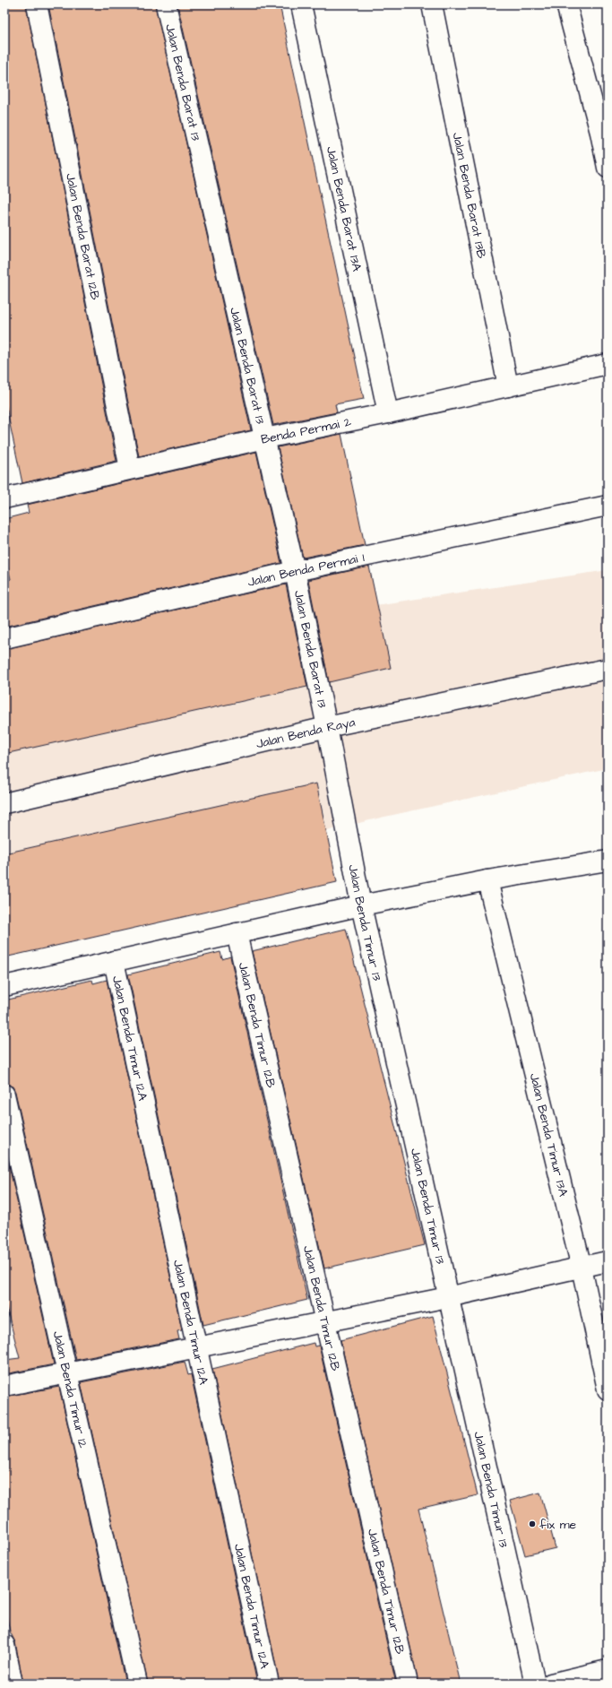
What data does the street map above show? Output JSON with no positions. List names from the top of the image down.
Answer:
{
  "streets": {
    "street": [
      "Jalan Benda Barat 13",
      "Jalan Benda Barat 13B",
      "Jalan Benda Barat 13A",
      "Jalan Benda Barat 12B",
      "Benda Permai 2",
      "Jalan Benda Permai 1",
      "Jalan Benda Raya",
      "Jalan Benda Timur 13",
      "Jalan Benda Timur 12B",
      "Jalan Benda Timur 12A",
      "Jalan Benda Timur 13A",
      "Jalan Benda Timur 12"
    ]
  },
  "crossings": [
    ["Jalan Benda Barat 13", "Benda Permai 2"],
    ["Jalan Benda Barat 13", "Jalan Benda Permai 1"],
    ["Jalan Benda Barat 13", "Jalan Benda Raya"],
    ["Jalan Benda Barat 13", "Jalan Benda Timur 13"],
    ["Jalan Benda Barat 13B", "Benda Permai 2"],
    ["Jalan Benda Barat 13A", "Benda Permai 2"],
    ["Jalan Benda Barat 12B", "Benda Permai 2"],
    ["Jalan Benda Raya", "Jalan Benda Timur 13"]
  ],
  "places": ["fix me"]
}
